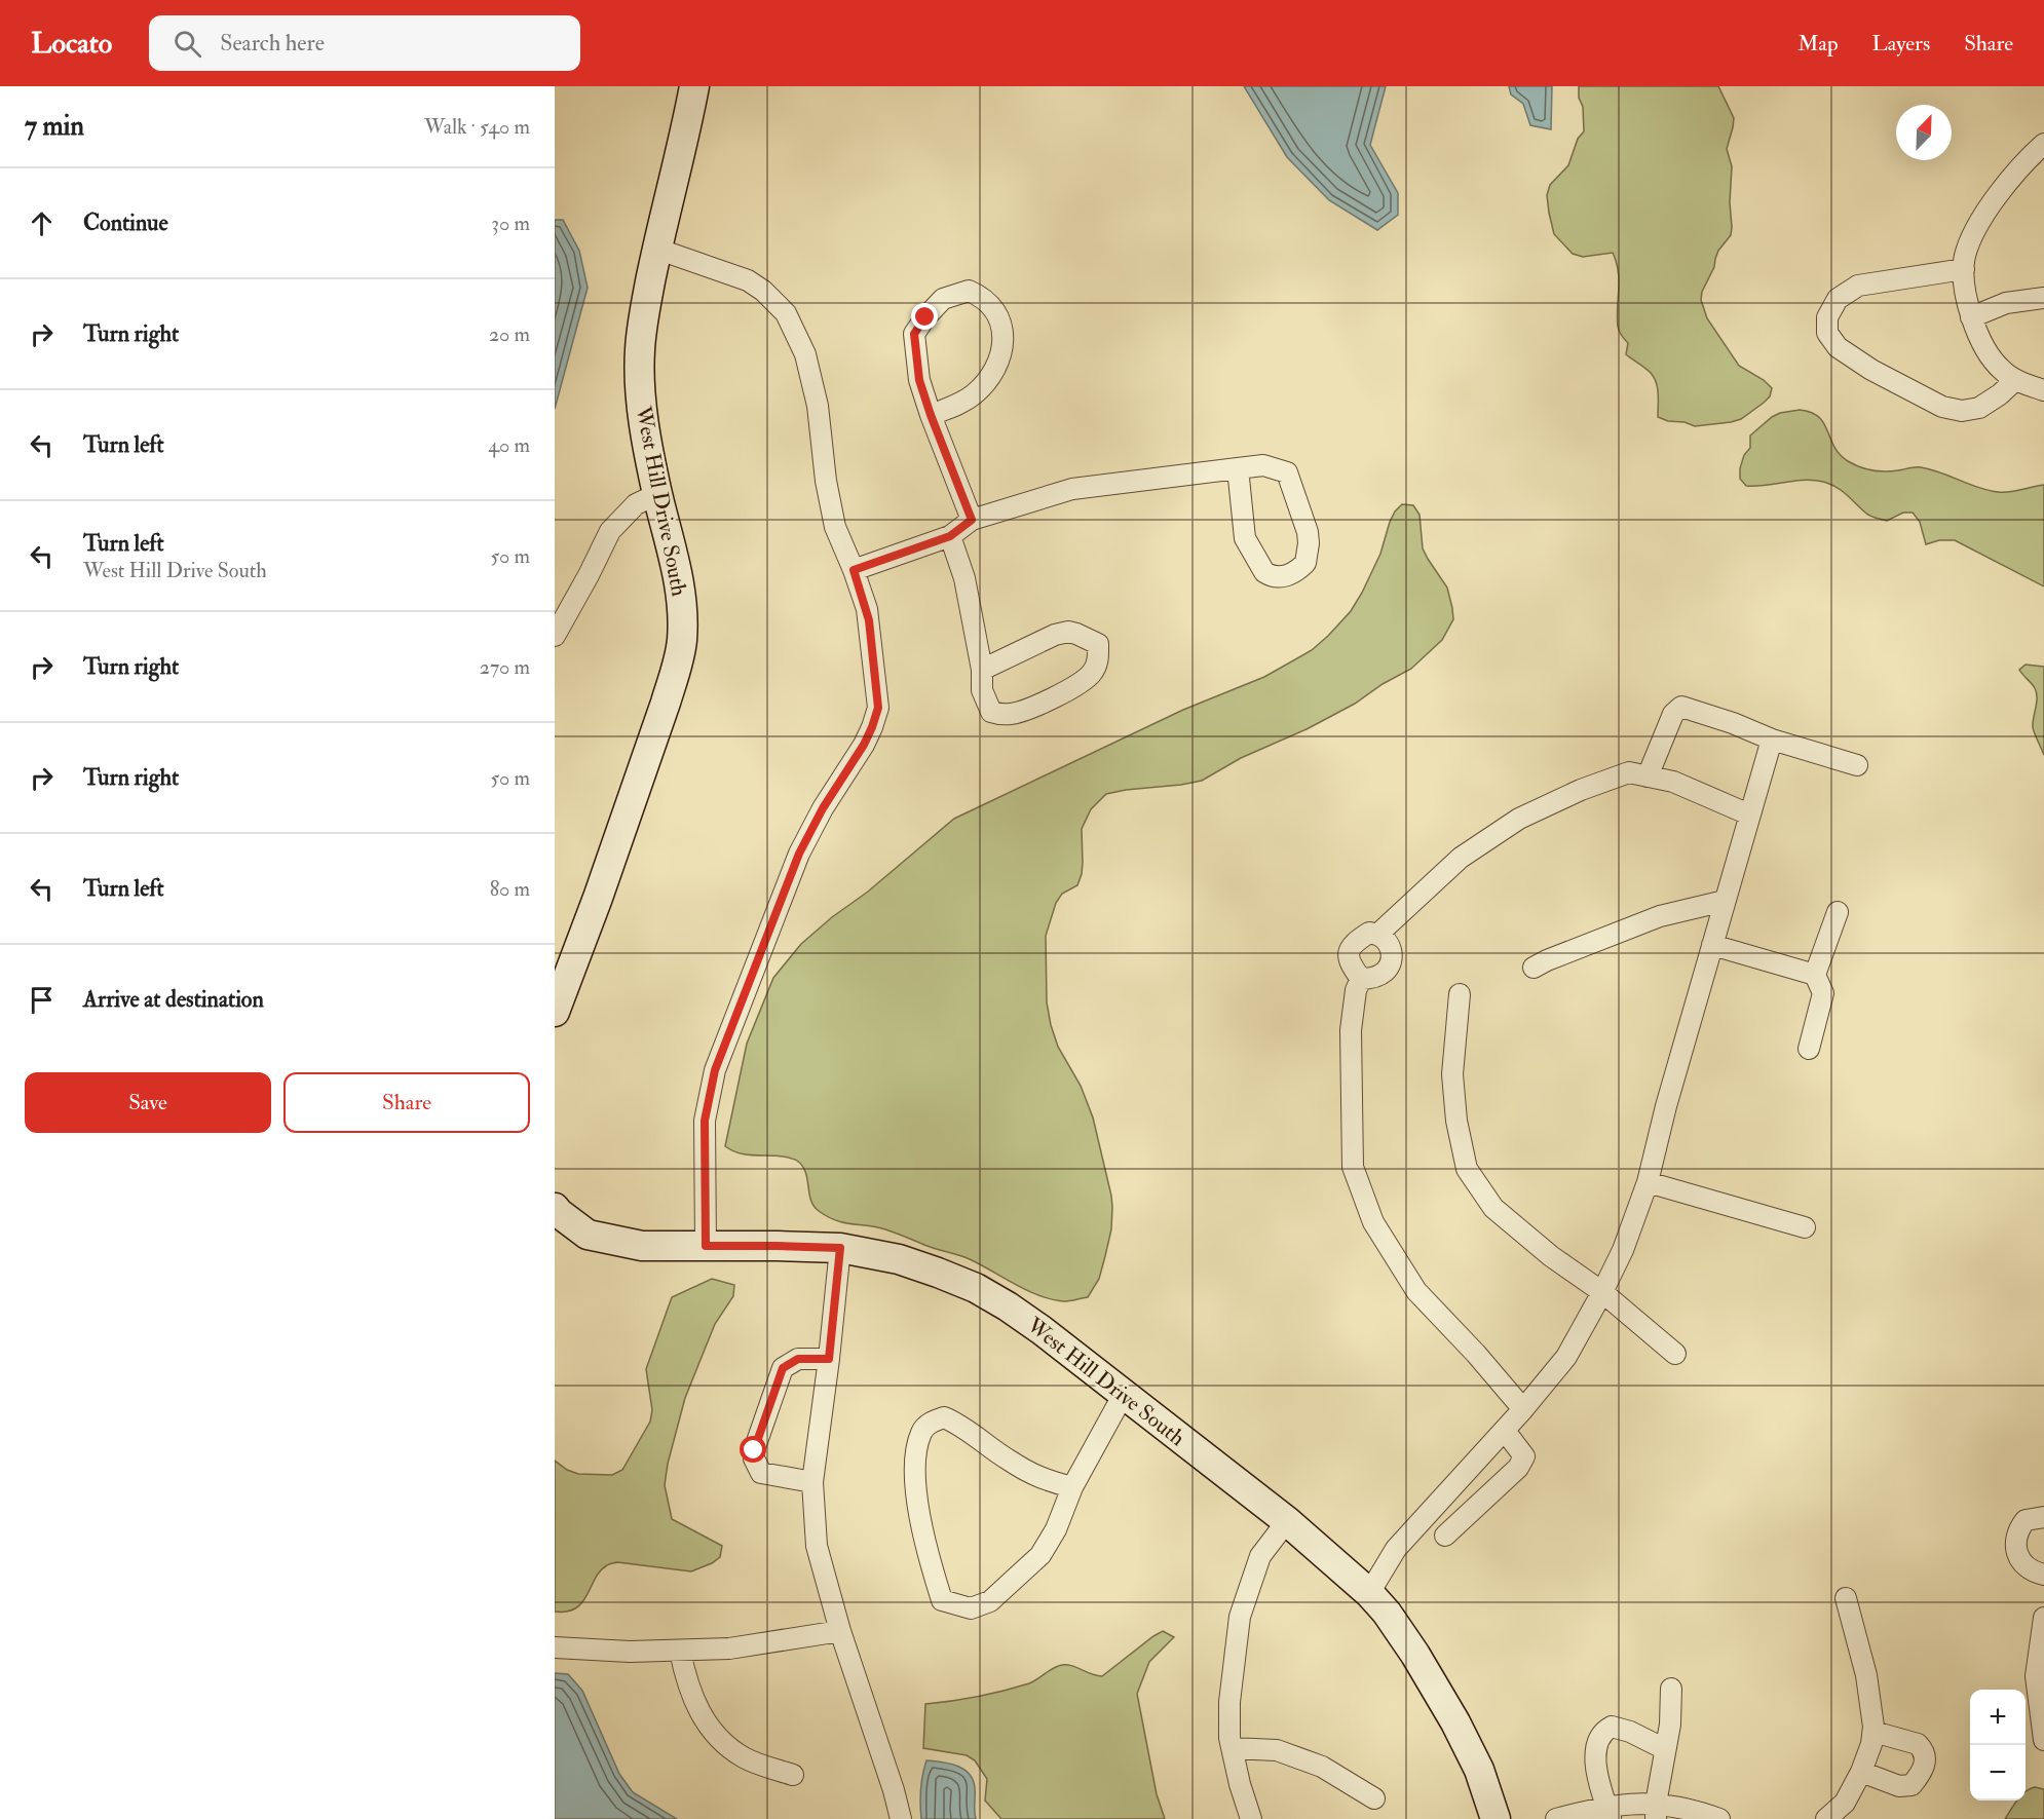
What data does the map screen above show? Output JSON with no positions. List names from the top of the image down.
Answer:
{
  "streets": {
    "street": ["West Hill Drive South"]
  },
  "north": "top right",
  "page": {
    "header": "Locato",
    "search": "Search here",
    "nav": ["Map", "Layers", "Share"],
    "heading": ["7 min", "Walk · 540 m"],
    "list": [
      ["Continue", "30 m"],
      ["Turn right", "20 m"],
      ["Turn left", "40 m"],
      ["Turn left", "West Hill Drive South", "50 m"],
      ["Turn right", "270 m"],
      ["Turn right", "50 m"],
      ["Turn left", "80 m"],
      "Arrive at destination"
    ],
    "buttons": ["Save", "Share"],
    "map_buttons": ["+", "−"]
  }
}
